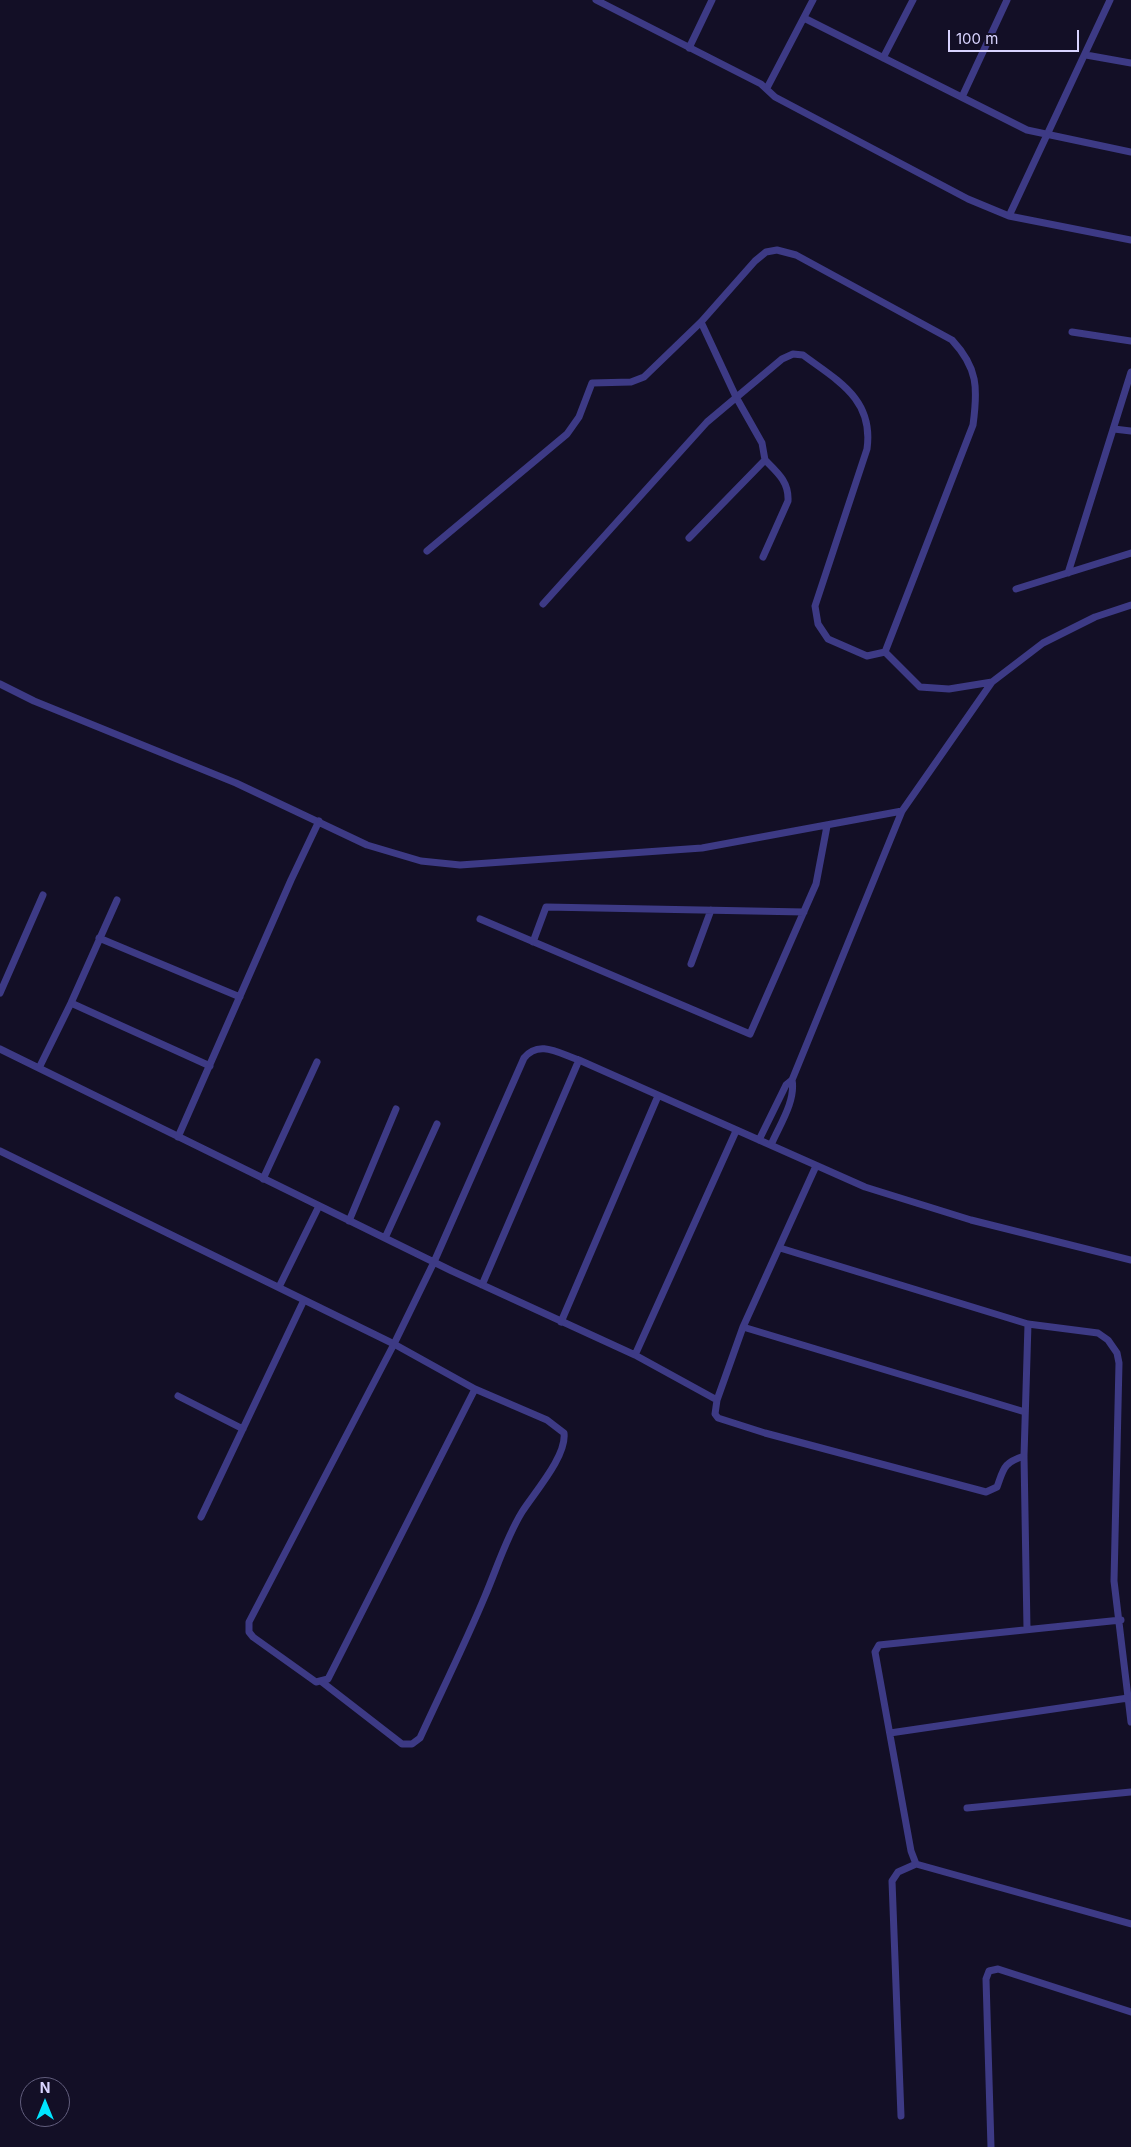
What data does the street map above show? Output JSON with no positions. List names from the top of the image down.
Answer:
{
  "scale_bar": "100 m",
  "north": "top"
}
